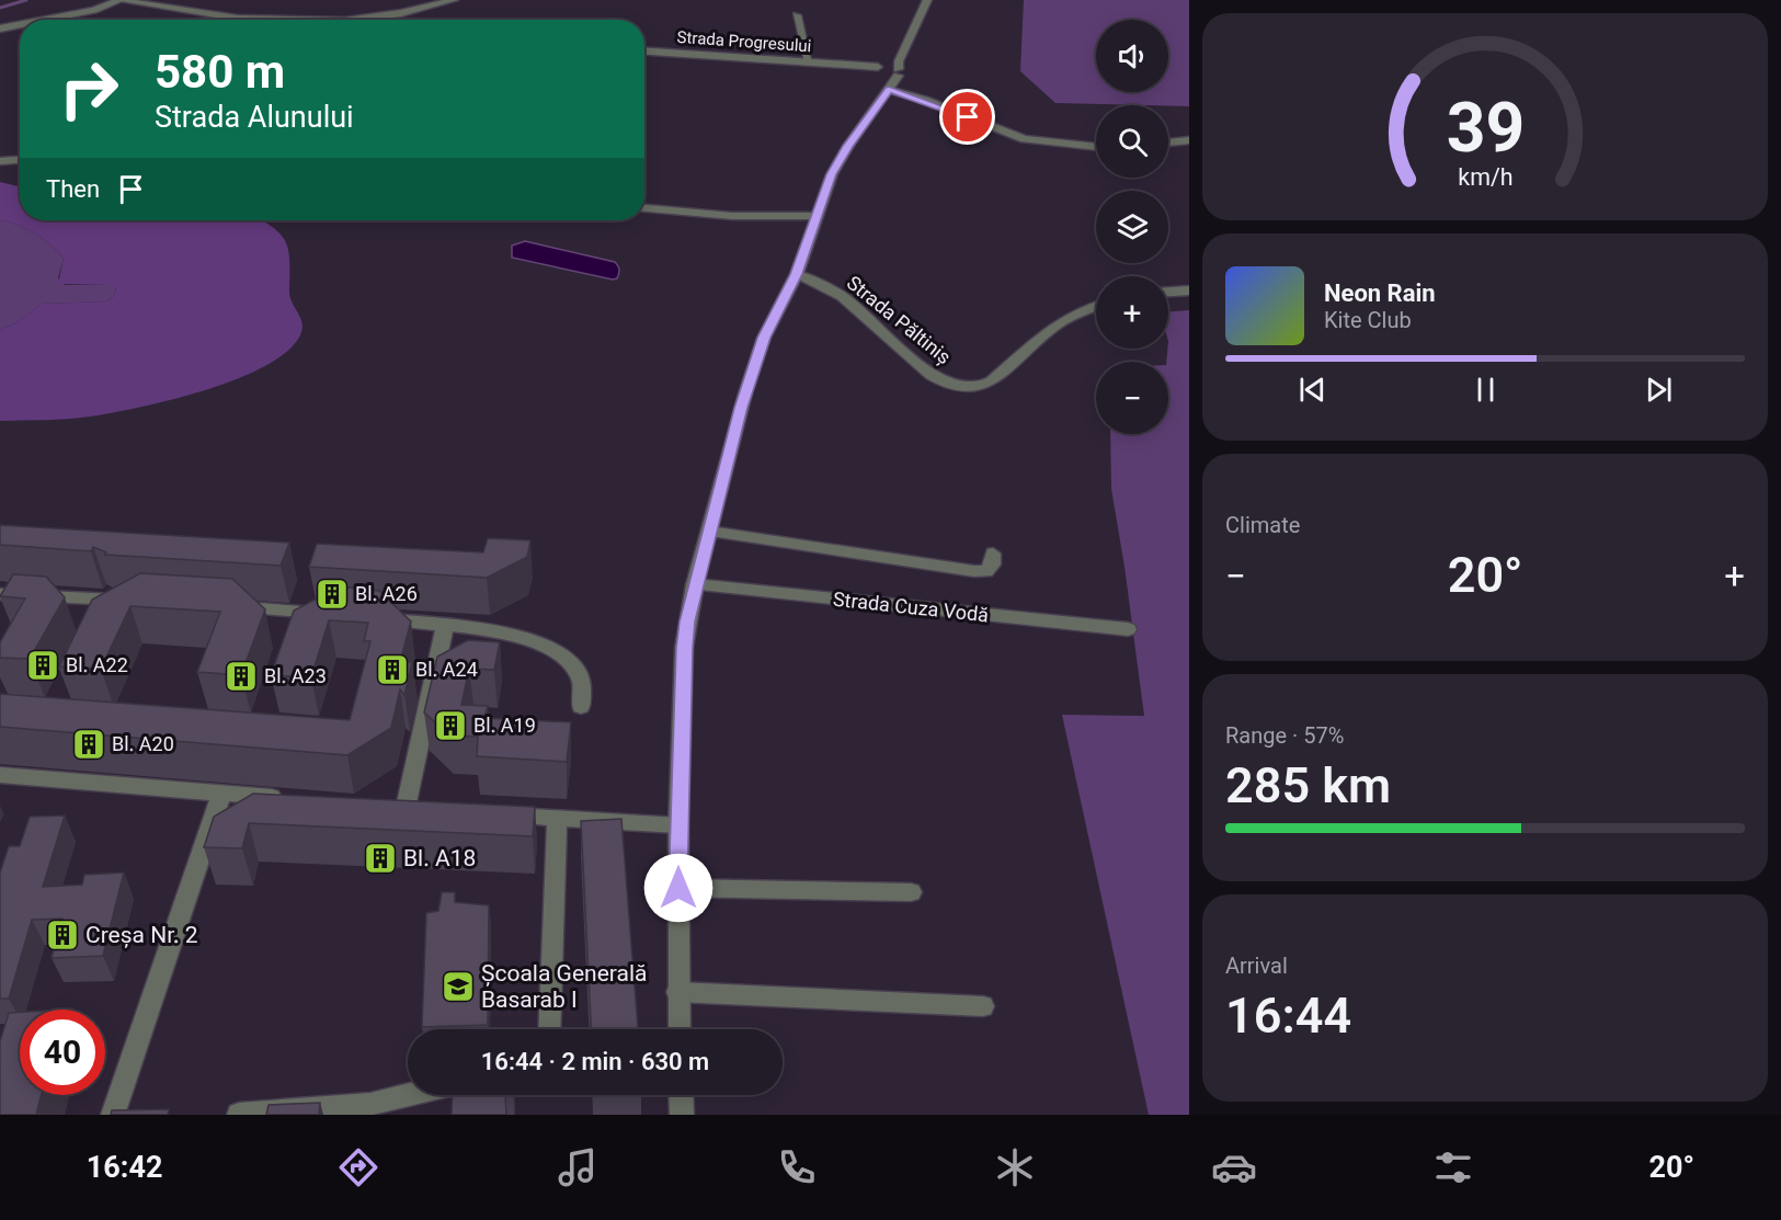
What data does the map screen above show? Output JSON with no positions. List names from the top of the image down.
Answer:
{
  "streets": {
    "street": ["Strada Progresului", "Strada Păltiniș", "Strada Cuza Vodă"]
  },
  "places": {
    "building": [
      "Bl. A26",
      "Bl. A22",
      "Bl. A24",
      "Bl. A23",
      "Bl. A19",
      "Bl. A20",
      "Bl. A18",
      "Creșa Nr. 2"
    ],
    "school or university": ["Școala Generală Basarab I"]
  },
  "page": {
    "map_buttons": ["+", "−"],
    "turn": ["580 m", "Strada Alunului"],
    "then": "Then",
    "song": ["Neon Rain", "Kite Club"],
    "tile": [
      "Climate",
      ["Range · 57%", "285 km"],
      ["Arrival", "16:44"]
    ],
    "heat": ["−", "20°", "+"],
    "limit": "40",
    "trip": "16:44 · 2 min · 630 m",
    "tabs": ["16:42", "20°"],
    "gauge": ["39", "km/h"]
  }
}
